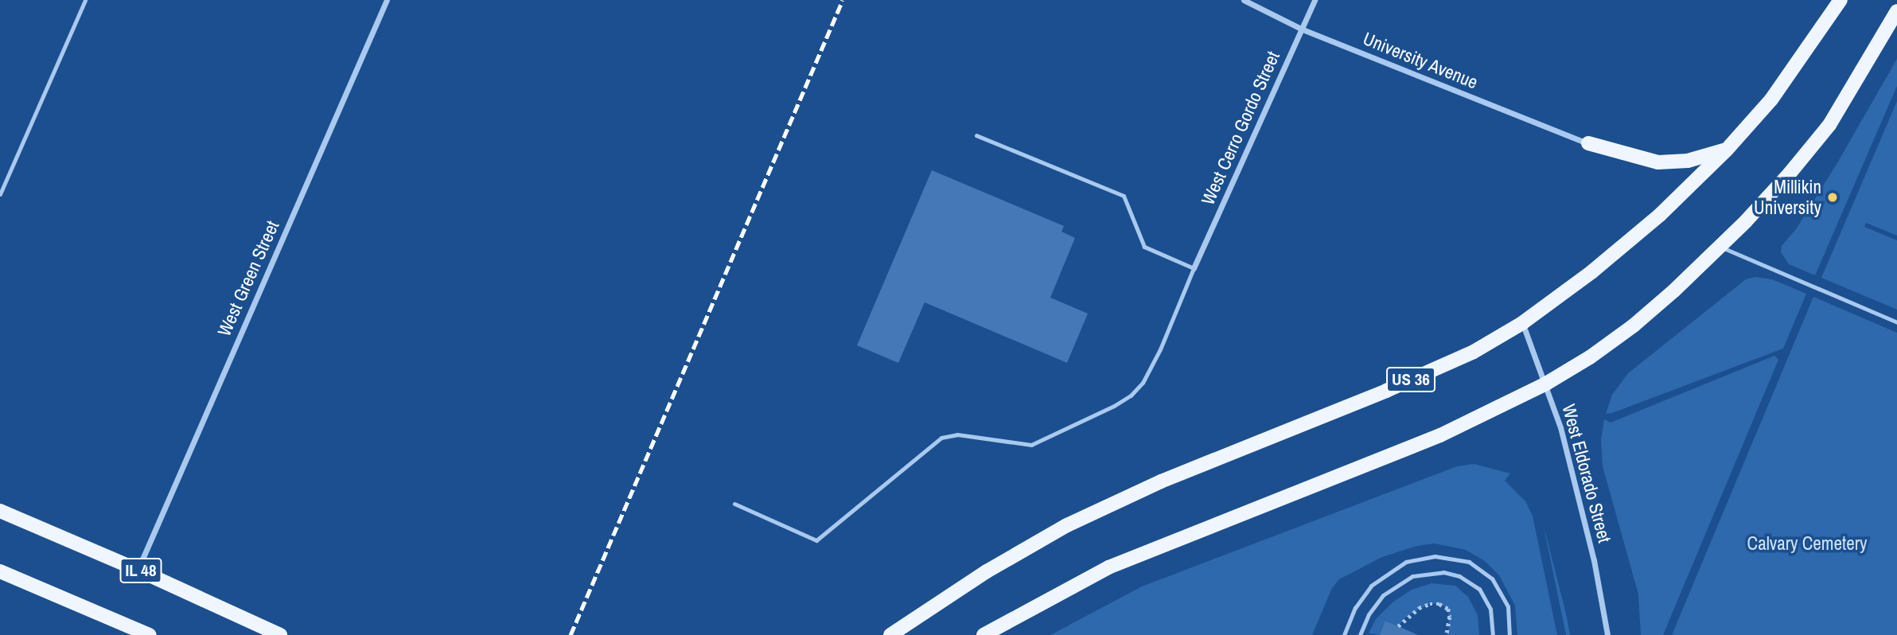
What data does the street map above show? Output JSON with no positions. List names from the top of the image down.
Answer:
{
  "streets": {
    "main road": ["US 36", "IL 48"],
    "street": [
      "University Avenue",
      "West Cerro Gordo Street",
      "West Green Street",
      "West Eldorado Street"
    ]
  },
  "crossings": [
    ["University Avenue", "West Cerro Gordo Street"],
    ["West Green Street", "IL 48"],
    ["US 36", "West Eldorado Street"]
  ],
  "parks": ["Calvary Cemetery"],
  "places": ["Millikin University"]
}
